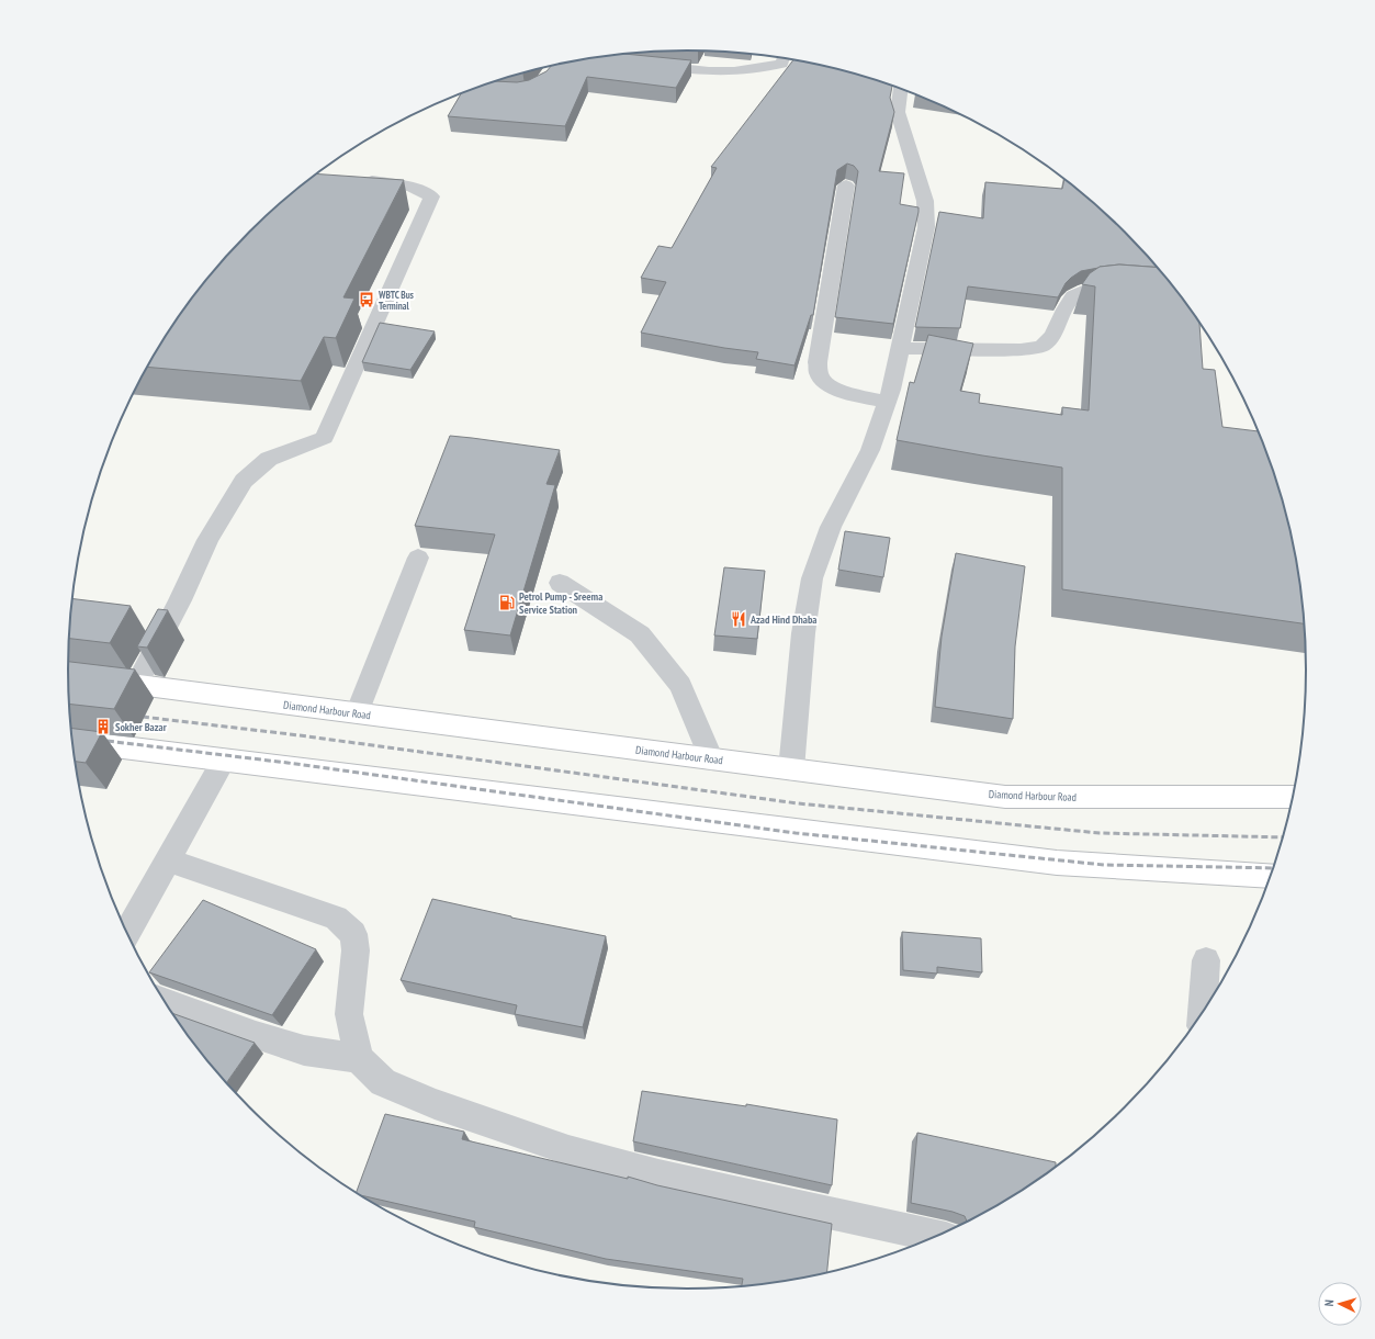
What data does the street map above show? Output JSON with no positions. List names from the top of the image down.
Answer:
{
  "streets": {
    "highway": ["Diamond Harbour Road"]
  },
  "places": {
    "bus stop": ["WBTC Bus Terminal"],
    "fuel station": ["Petrol Pump - Sreema Service Station"],
    "restaurant": ["Azad Hind Dhaba"],
    "building": ["Sokher Bazar"]
  },
  "north": "left"
}
